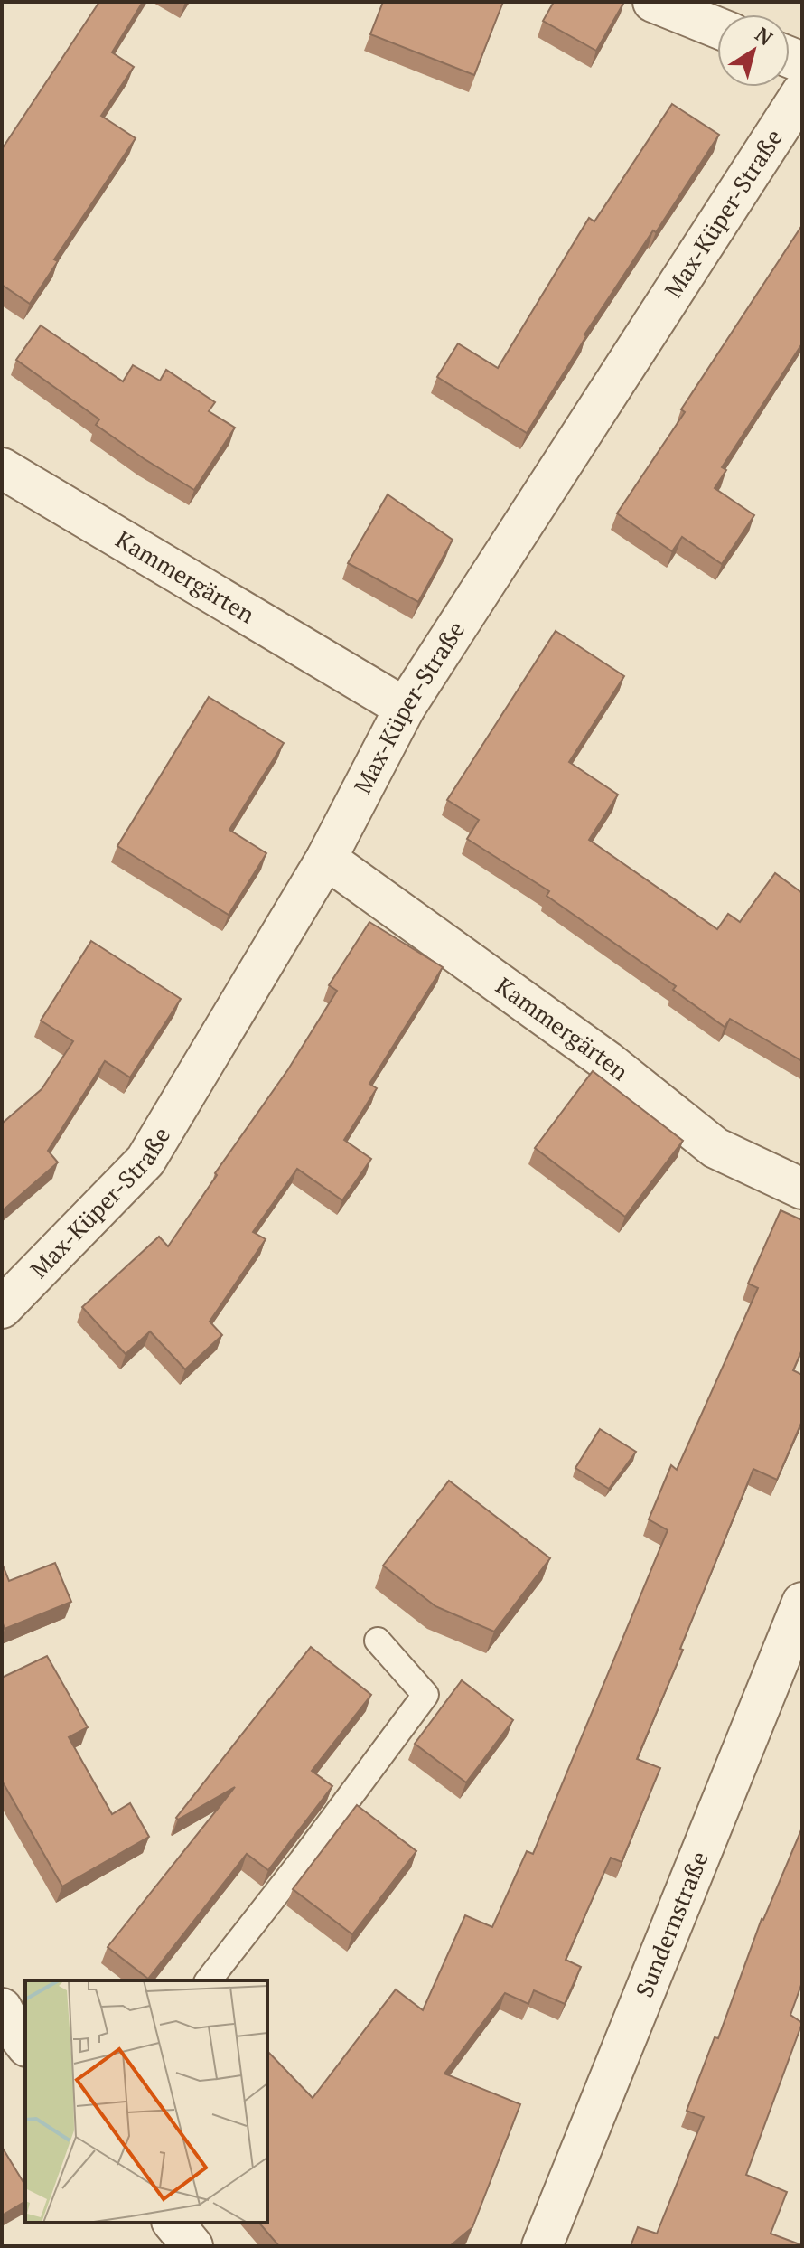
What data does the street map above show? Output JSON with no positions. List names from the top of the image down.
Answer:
{
  "streets": {
    "street": ["Max-Küper-Straße", "Kammergärten", "Sundernstraße"]
  },
  "crossings": [
    ["Max-Küper-Straße", "Kammergärten"]
  ],
  "north": "top right"
}
